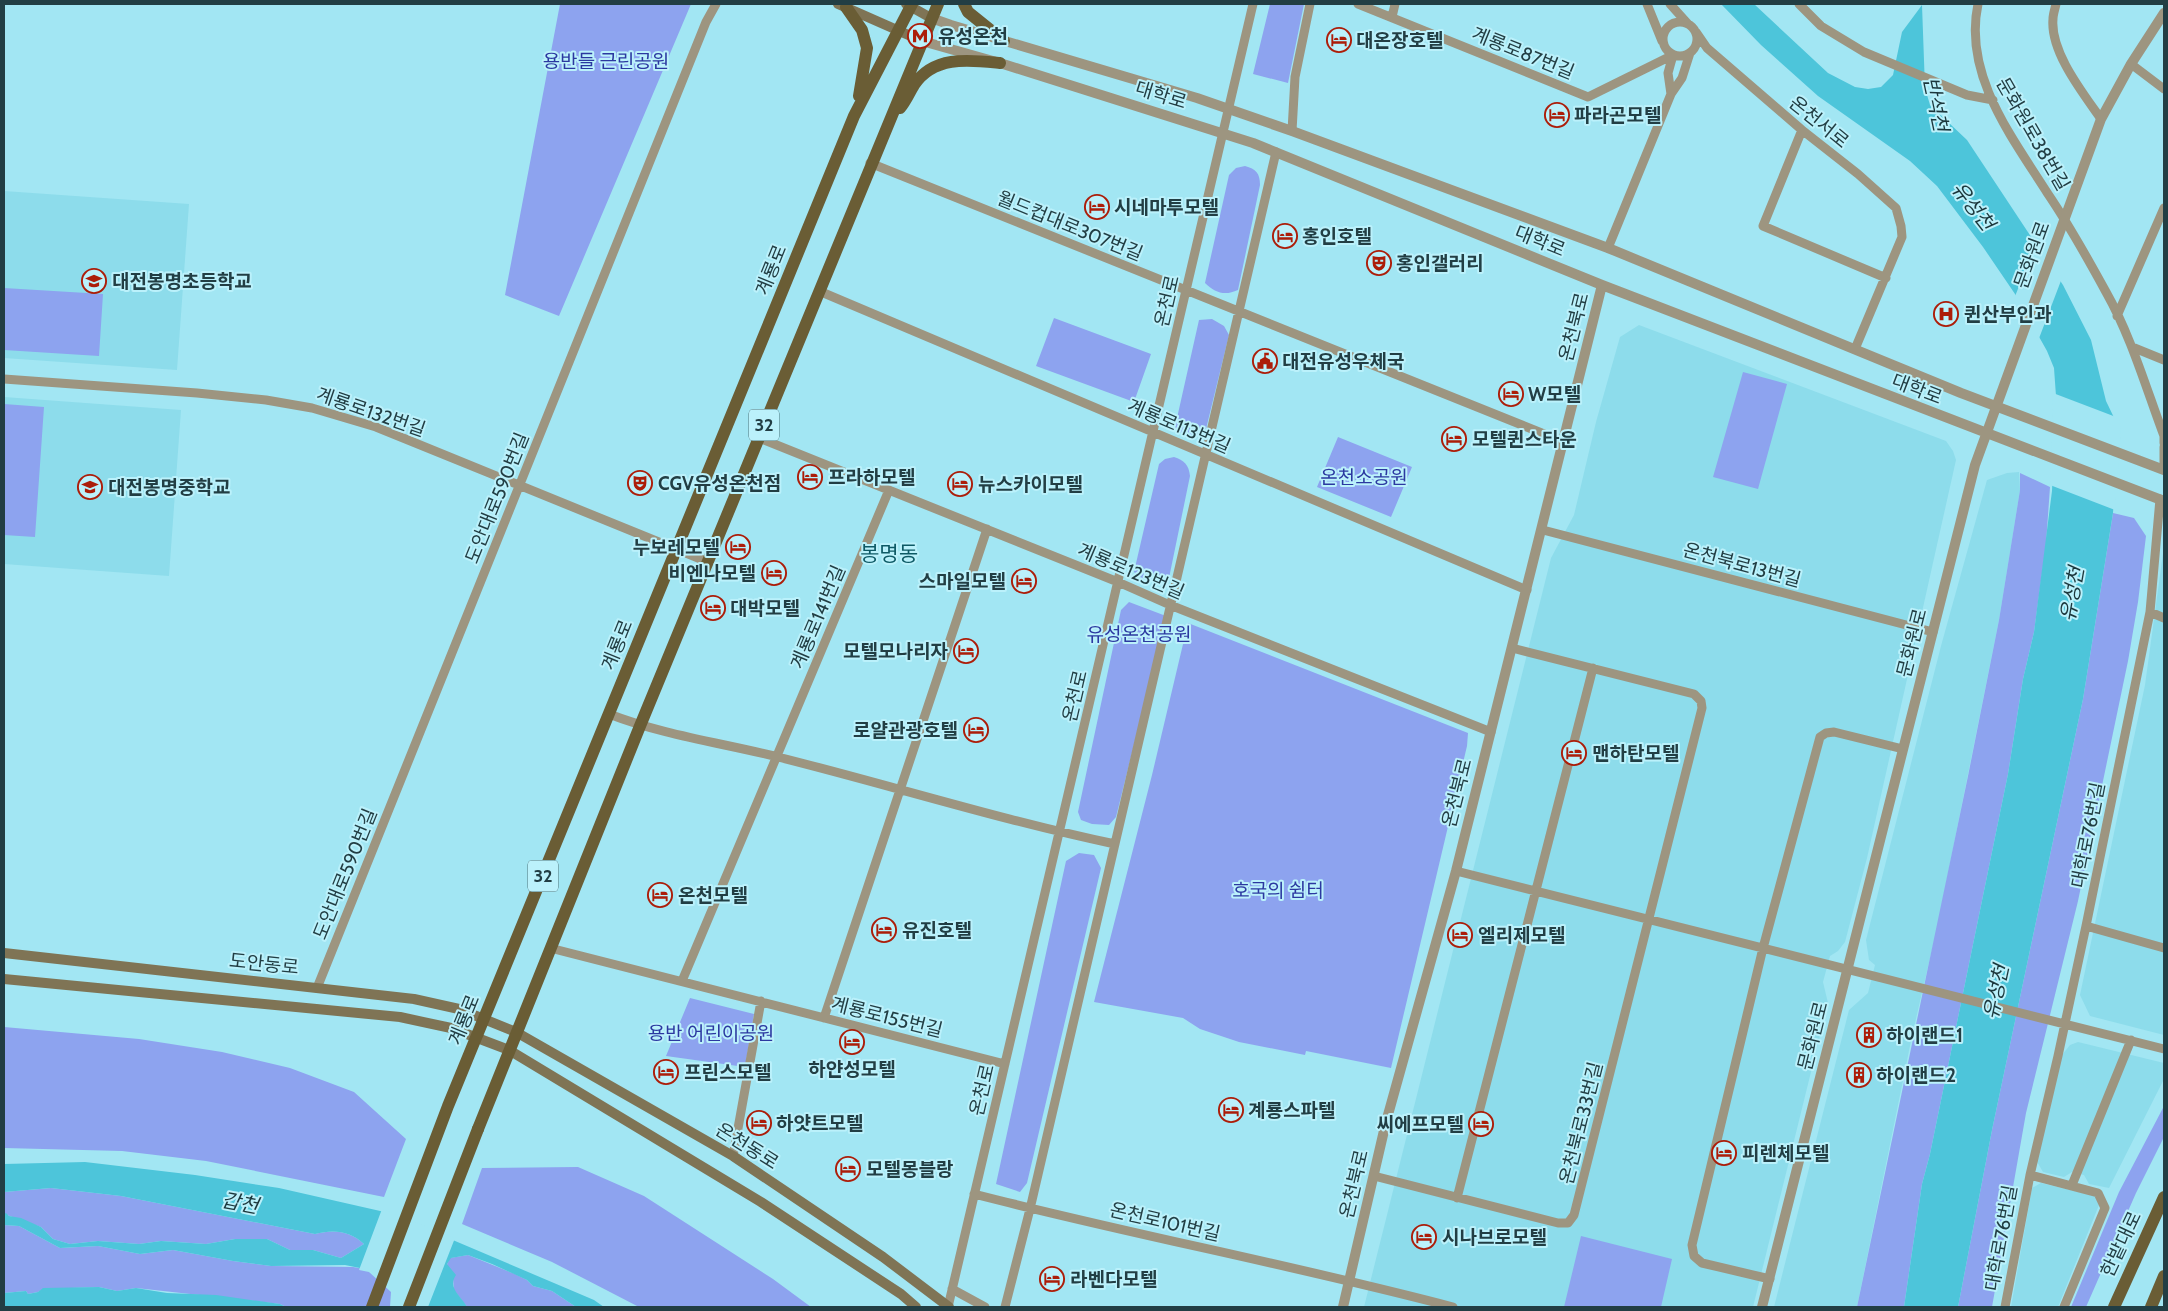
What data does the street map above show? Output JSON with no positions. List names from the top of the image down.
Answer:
{
  "streets": {
    "main road": [
      "대학로",
      "계룡로",
      "32",
      "도안동로",
      "온천동로",
      "한밭대로"
    ],
    "street": [
      "계룡로87번길",
      "온천서로",
      "문화원로38번길",
      "월드컵대로307번길",
      "문화원로",
      "온천로",
      "온천북로",
      "계룡로132번길",
      "계룡로113번길",
      "도안대로590번길",
      "온천북로13번길",
      "계룡로123번길",
      "계룡로141번길",
      "대학로76번길",
      "계룡로155번길",
      "온천북로33번길",
      "온천로101번길"
    ]
  },
  "crossings": [
    ["계룡로87번길", "온천서로"],
    ["대학로", "문화원로"],
    ["대학로", "계룡로"],
    ["대학로", "온천로"],
    ["대학로", "온천북로"],
    ["대학로", "32"],
    ["대학로", "대학로76번길"],
    ["문화원로38번길", "문화원로"],
    ["월드컵대로307번길", "온천로"],
    ["월드컵대로307번길", "온천북로"],
    ["월드컵대로307번길", "32"],
    ["문화원로", "온천북로13번길"],
    ["계룡로", "계룡로132번길"],
    ["계룡로", "도안동로"],
    ["온천로", "계룡로113번길"],
    ["온천로", "계룡로123번길"],
    ["온천로", "계룡로155번길"],
    ["온천로", "온천동로"],
    ["온천로", "온천로101번길"],
    ["온천북로", "계룡로113번길"],
    ["온천북로", "온천북로13번길"],
    ["온천북로", "계룡로123번길"],
    ["온천북로", "온천북로33번길"],
    ["온천북로", "온천로101번길"],
    ["계룡로132번길", "32"],
    ["계룡로132번길", "도안대로590번길"],
    ["32", "계룡로113번길"],
    ["32", "계룡로123번길"],
    ["32", "도안동로"],
    ["32", "계룡로155번길"],
    ["32", "온천동로"],
    ["도안대로590번길", "도안동로"],
    ["계룡로123번길", "계룡로141번길"],
    ["계룡로141번길", "계룡로155번길"],
    ["도안동로", "온천동로"]
  ],
  "districts": ["봉명동"],
  "water": ["반석천", "유성천", "갑천"],
  "parks": [
    "용반들 근린공원",
    "온천소공원",
    "유성온천공원",
    "호국의 쉼터",
    "용반 어린이공원"
  ],
  "places": {
    "metro station": ["유성온천"],
    "hotel": [
      "대온장호텔",
      "파라곤모텔",
      "시네마투모텔",
      "홍인호텔",
      "W모텔",
      "모텔퀸스타운",
      "프라하모텔",
      "뉴스카이모텔",
      "누보레모텔",
      "비엔나모텔",
      "스마일모텔",
      "대박모텔",
      "모텔모나리자",
      "로얄관광호텔",
      "맨하탄모텔",
      "온천모텔",
      "유진호텔",
      "엘리제모텔",
      "하얀성모텔",
      "프린스모텔",
      "계룡스파텔",
      "하얏트모텔",
      "씨에프모텔",
      "피렌체모텔",
      "모텔몽블랑",
      "시나브로모텔",
      "라벤다모텔"
    ],
    "theatre": ["홍인갤러리", "CGV유성온천점"],
    "school or university": ["대전봉명초등학교", "대전봉명중학교"],
    "hospital": ["퀸산부인과"],
    "public building": ["대전유성우체국"],
    "building": ["하이랜드1", "하이랜드2"]
  }
}
